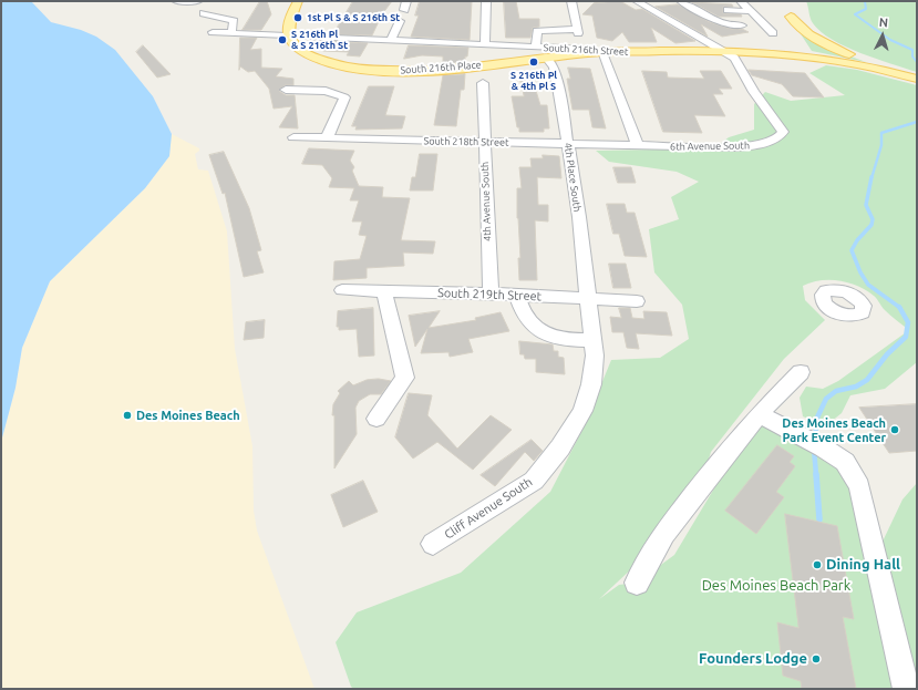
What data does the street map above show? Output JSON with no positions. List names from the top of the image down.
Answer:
{
  "streets": {
    "main road": ["South 216th Street", "South 216th Place"],
    "street": [
      "South 218th Street",
      "6th Avenue South",
      "4th Place South",
      "4th Avenue South",
      "South 219th Street",
      "Cliff Avenue South"
    ]
  },
  "crossings": [
    ["South 216th Street", "South 216th Place"],
    ["South 216th Street", "6th Avenue South"],
    ["South 216th Place", "4th Place South"],
    ["South 218th Street", "6th Avenue South"],
    ["South 218th Street", "4th Place South"],
    ["South 218th Street", "4th Avenue South"],
    ["4th Place South", "South 219th Street"],
    ["4th Place South", "Cliff Avenue South"],
    ["4th Avenue South", "South 219th Street"],
    ["South 219th Street", "Cliff Avenue South"]
  ],
  "parks": ["Des Moines Beach Park"],
  "places": [
    "1st Pl S & S 216th St",
    "S 216th Pl & S 216th St",
    "S 216th Pl & 4th Pl S",
    "Des Moines Beach",
    "Des Moines Beach Park Event Center",
    "Dining Hall",
    "Founders Lodge"
  ],
  "north": "top"
}
